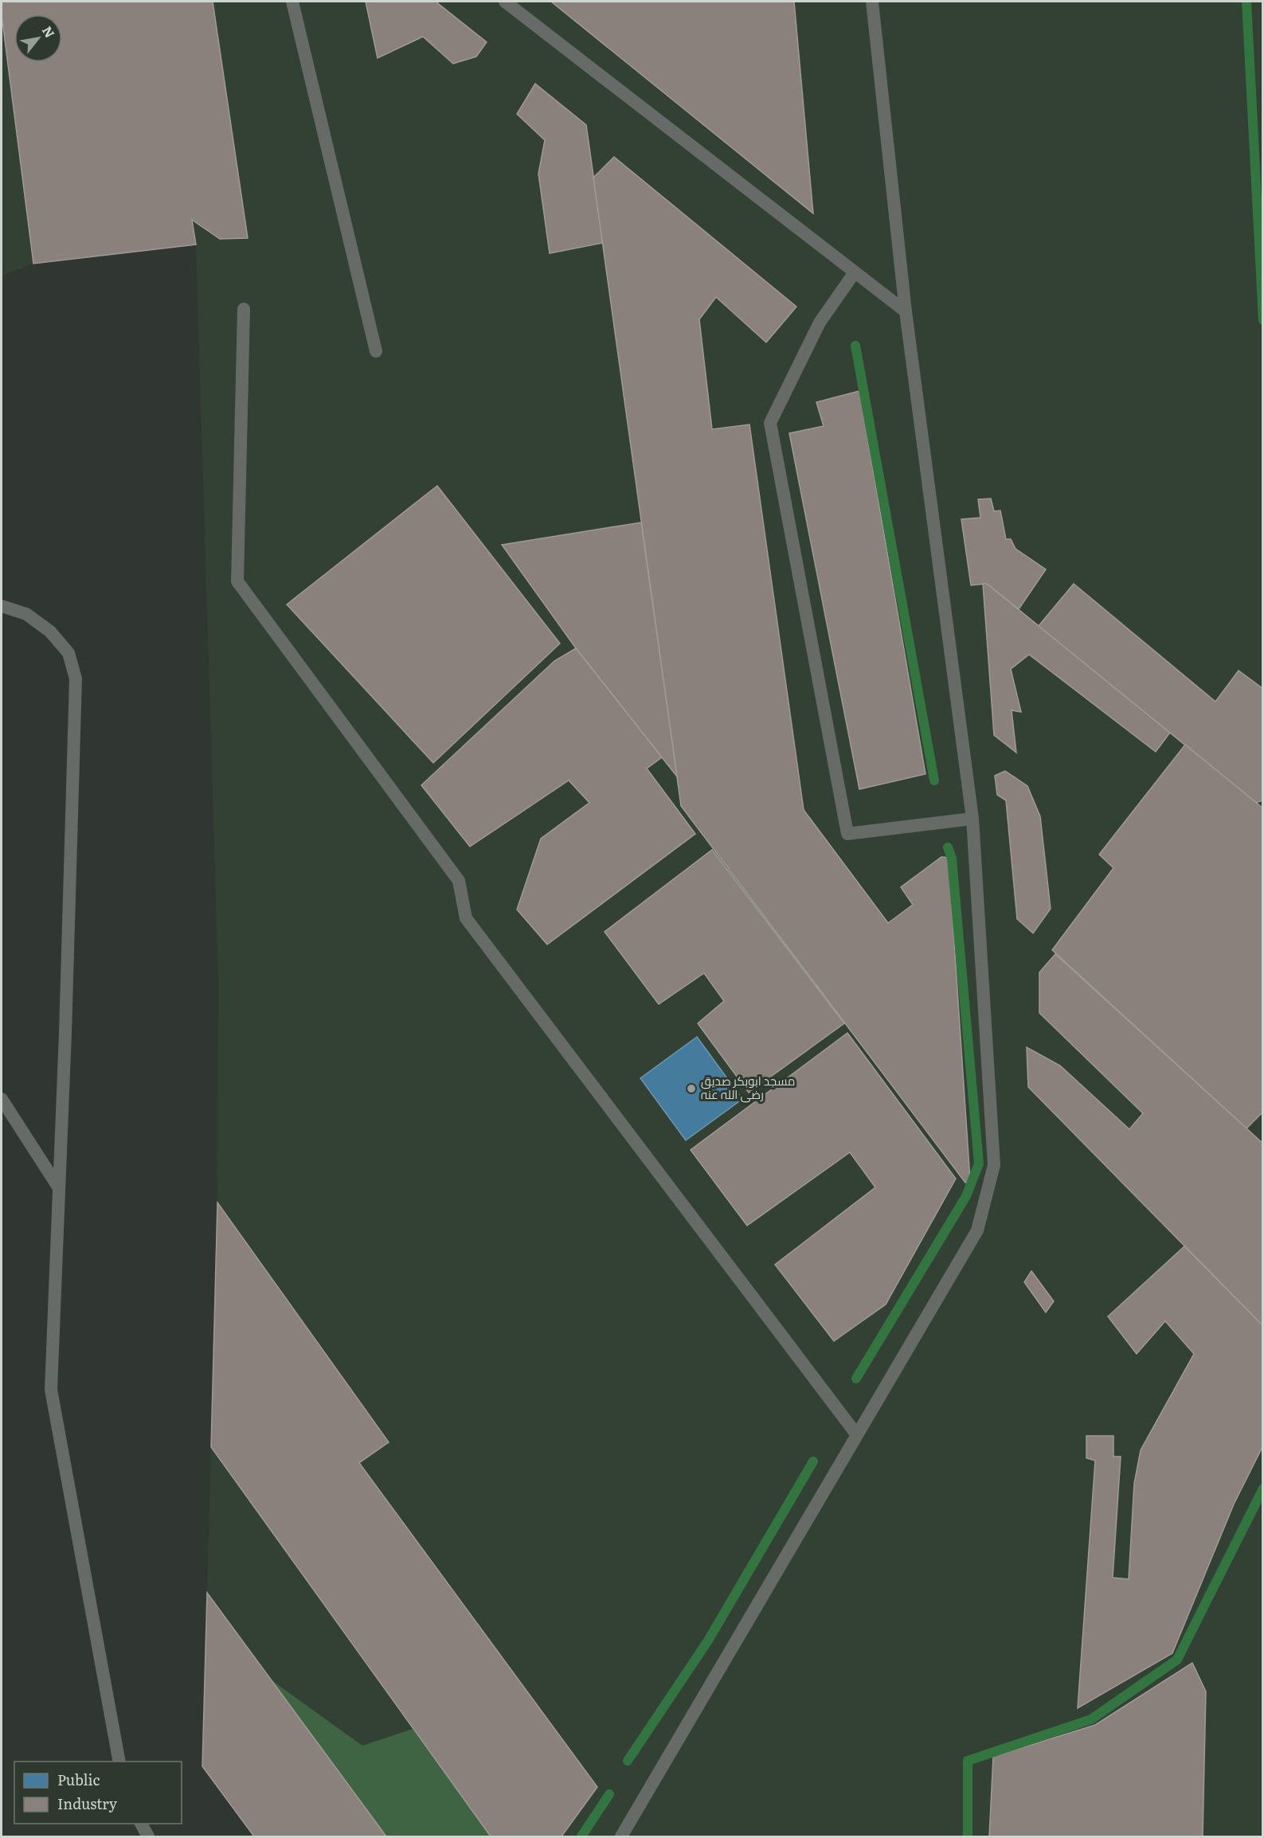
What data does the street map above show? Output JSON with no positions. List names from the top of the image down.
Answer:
{
  "places": ["مسجد ابوبکر صدیق رضی اللہ عنہ"],
  "legend": ["Public", "Industry"],
  "north": "top right"
}
